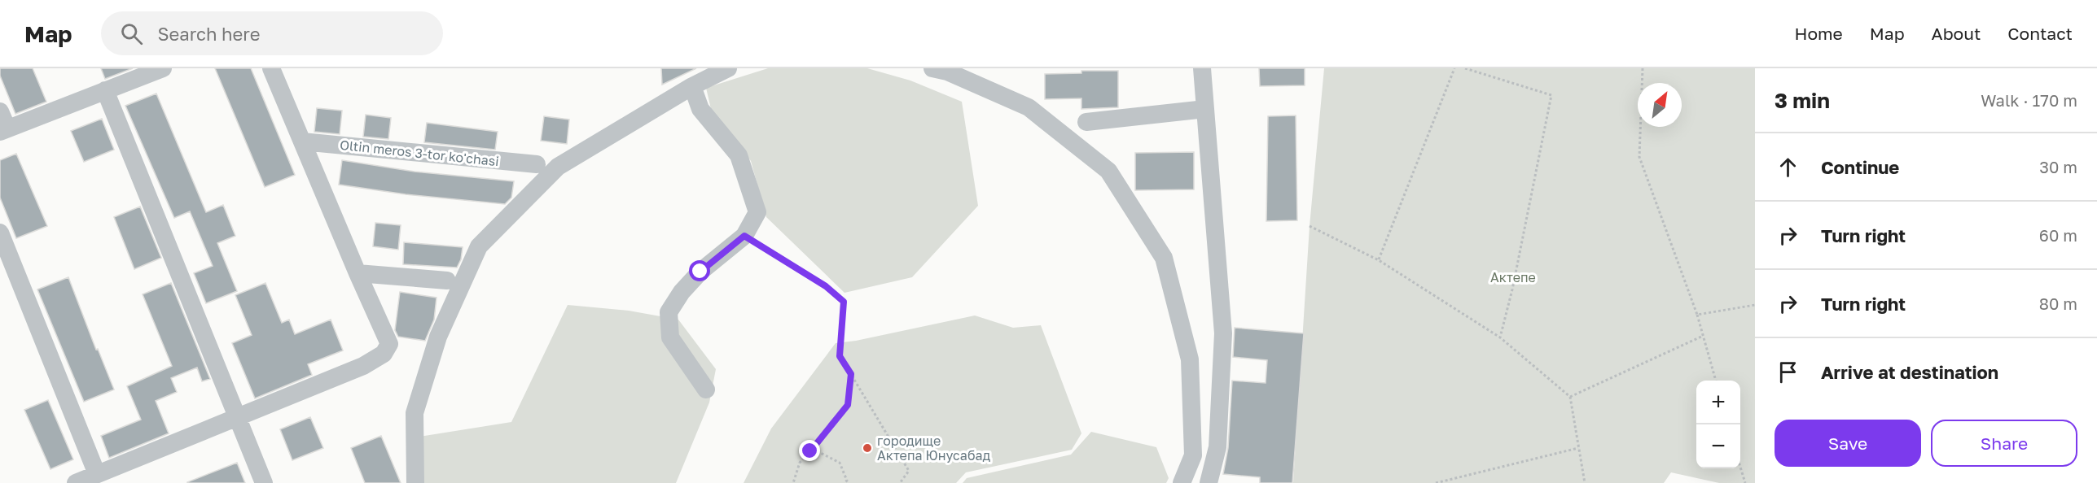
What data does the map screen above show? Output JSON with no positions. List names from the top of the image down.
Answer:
{
  "streets": {
    "street": ["Oltin meros 3-tor ko'chasi"]
  },
  "parks": ["Актепе"],
  "places": ["городище Актепа Юнусабад"],
  "north": "top right",
  "page": {
    "header": "Map",
    "search": "Search here",
    "nav": [
      "Home",
      "Map",
      "About",
      "Contact"
    ],
    "heading": ["3 min", "Walk · 170 m"],
    "list": [
      ["Continue", "30 m"],
      ["Turn right", "60 m"],
      ["Turn right", "80 m"],
      "Arrive at destination"
    ],
    "map_buttons": ["+", "−"],
    "buttons": ["Save", "Share"]
  }
}
